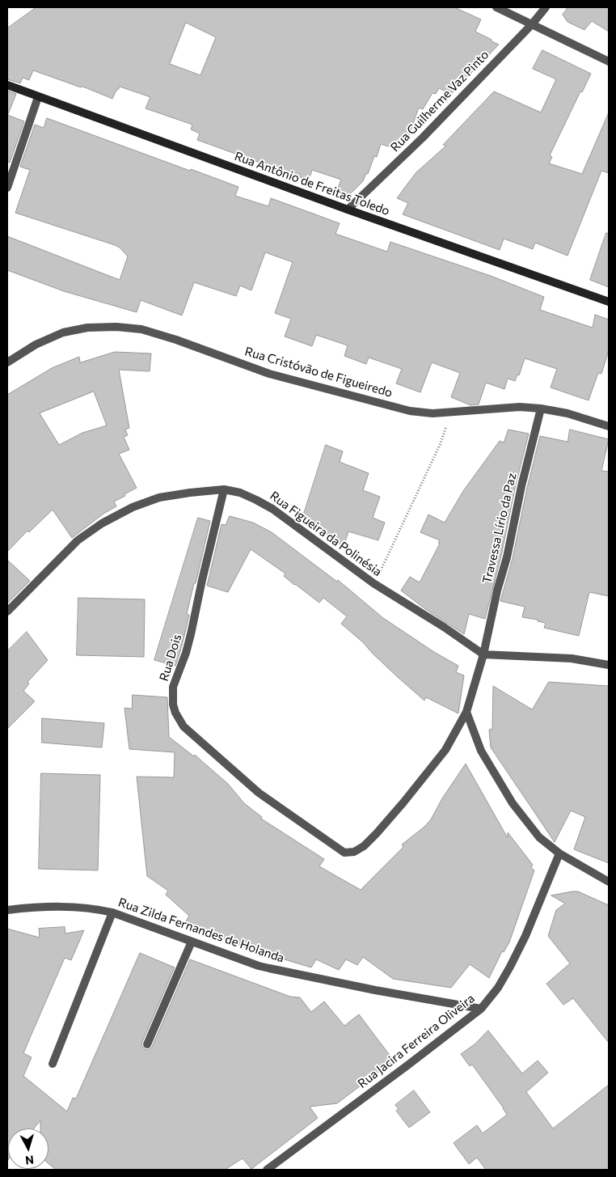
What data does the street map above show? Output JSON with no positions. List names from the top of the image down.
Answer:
{
  "streets": {
    "street": [
      "Rua Guilherme Vaz Pinto",
      "Rua Antônio de Freitas Toledo",
      "Rua Cristóvão de Figueiredo",
      "Travessa Lírio da Paz",
      "Rua Figueira da Polinésia",
      "Rua Dois",
      "Rua Zilda Fernandes de Holanda",
      "Rua Jacira Ferreira Oliveira"
    ]
  },
  "crossings": [
    ["Rua Guilherme Vaz Pinto", "Rua Antônio de Freitas Toledo"],
    ["Rua Cristóvão de Figueiredo", "Travessa Lírio da Paz"],
    ["Travessa Lírio da Paz", "Rua Figueira da Polinésia"],
    ["Travessa Lírio da Paz", "Rua Dois"],
    ["Rua Figueira da Polinésia", "Rua Dois"],
    ["Rua Zilda Fernandes de Holanda", "Rua Jacira Ferreira Oliveira"]
  ],
  "north": "bottom"
}
